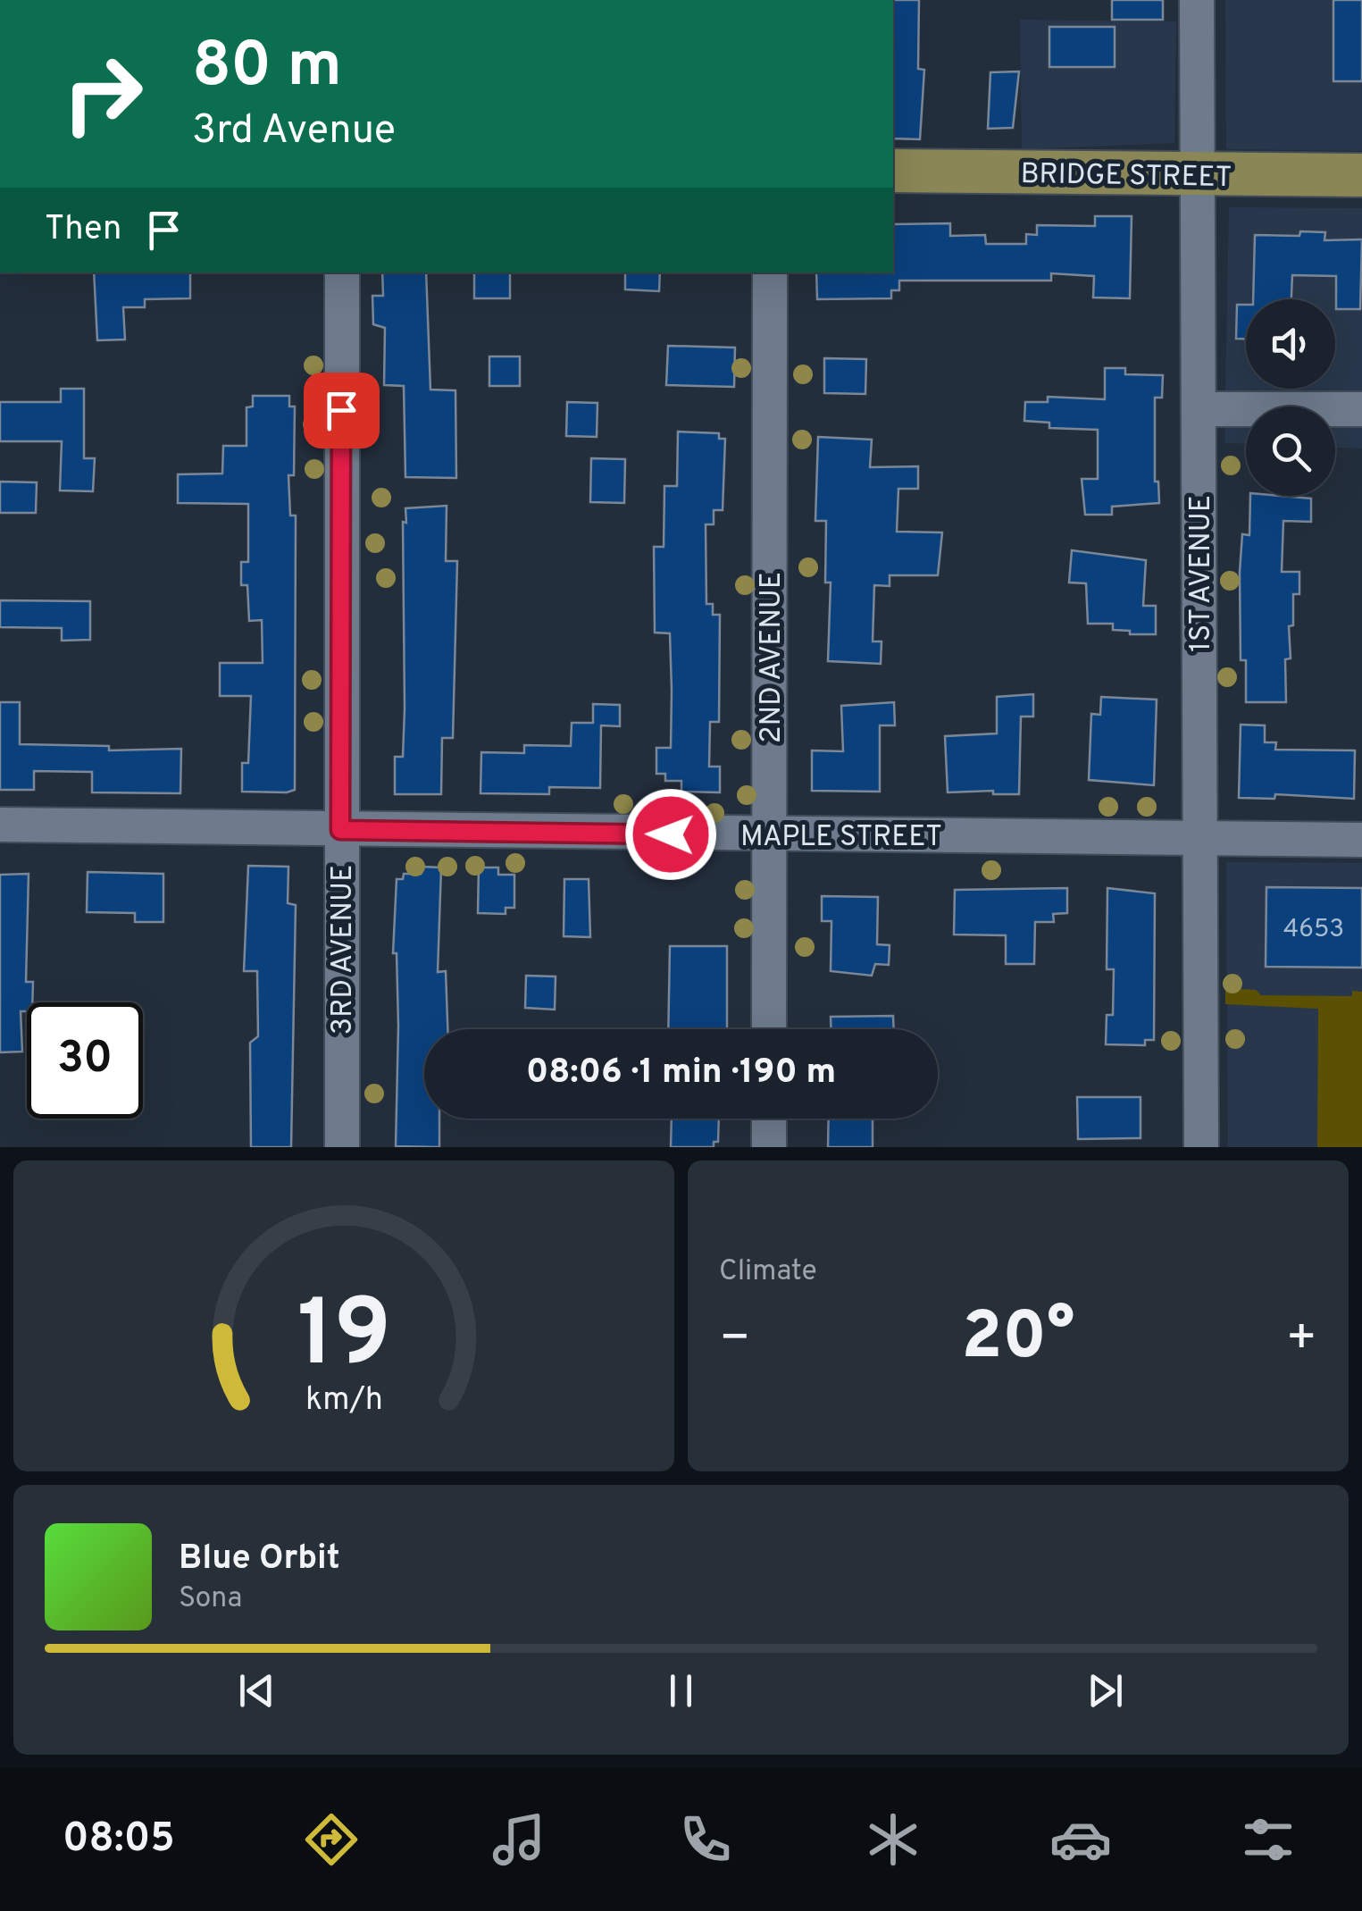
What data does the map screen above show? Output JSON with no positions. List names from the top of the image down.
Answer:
{
  "streets": {
    "main road": ["BRIDGE STREET"],
    "street": [
      "1ST AVENUE",
      "2ND AVENUE",
      "MAPLE STREET",
      "3RD AVENUE"
    ]
  },
  "crossings": [
    ["BRIDGE STREET", "1ST AVENUE"],
    ["1ST AVENUE", "MAPLE STREET"],
    ["2ND AVENUE", "MAPLE STREET"],
    ["MAPLE STREET", "3RD AVENUE"]
  ],
  "house_numbers": ["4653"],
  "page": {
    "turn": ["80 m", "3rd Avenue"],
    "then": "Then",
    "limit": "30",
    "trip": "08:06 · 1 min · 190 m",
    "tile": "Climate",
    "heat": ["−", "20°", "+"],
    "song": ["Blue Orbit", "Sona"],
    "tabs": "08:05",
    "gauge": ["19", "km/h"]
  }
}
